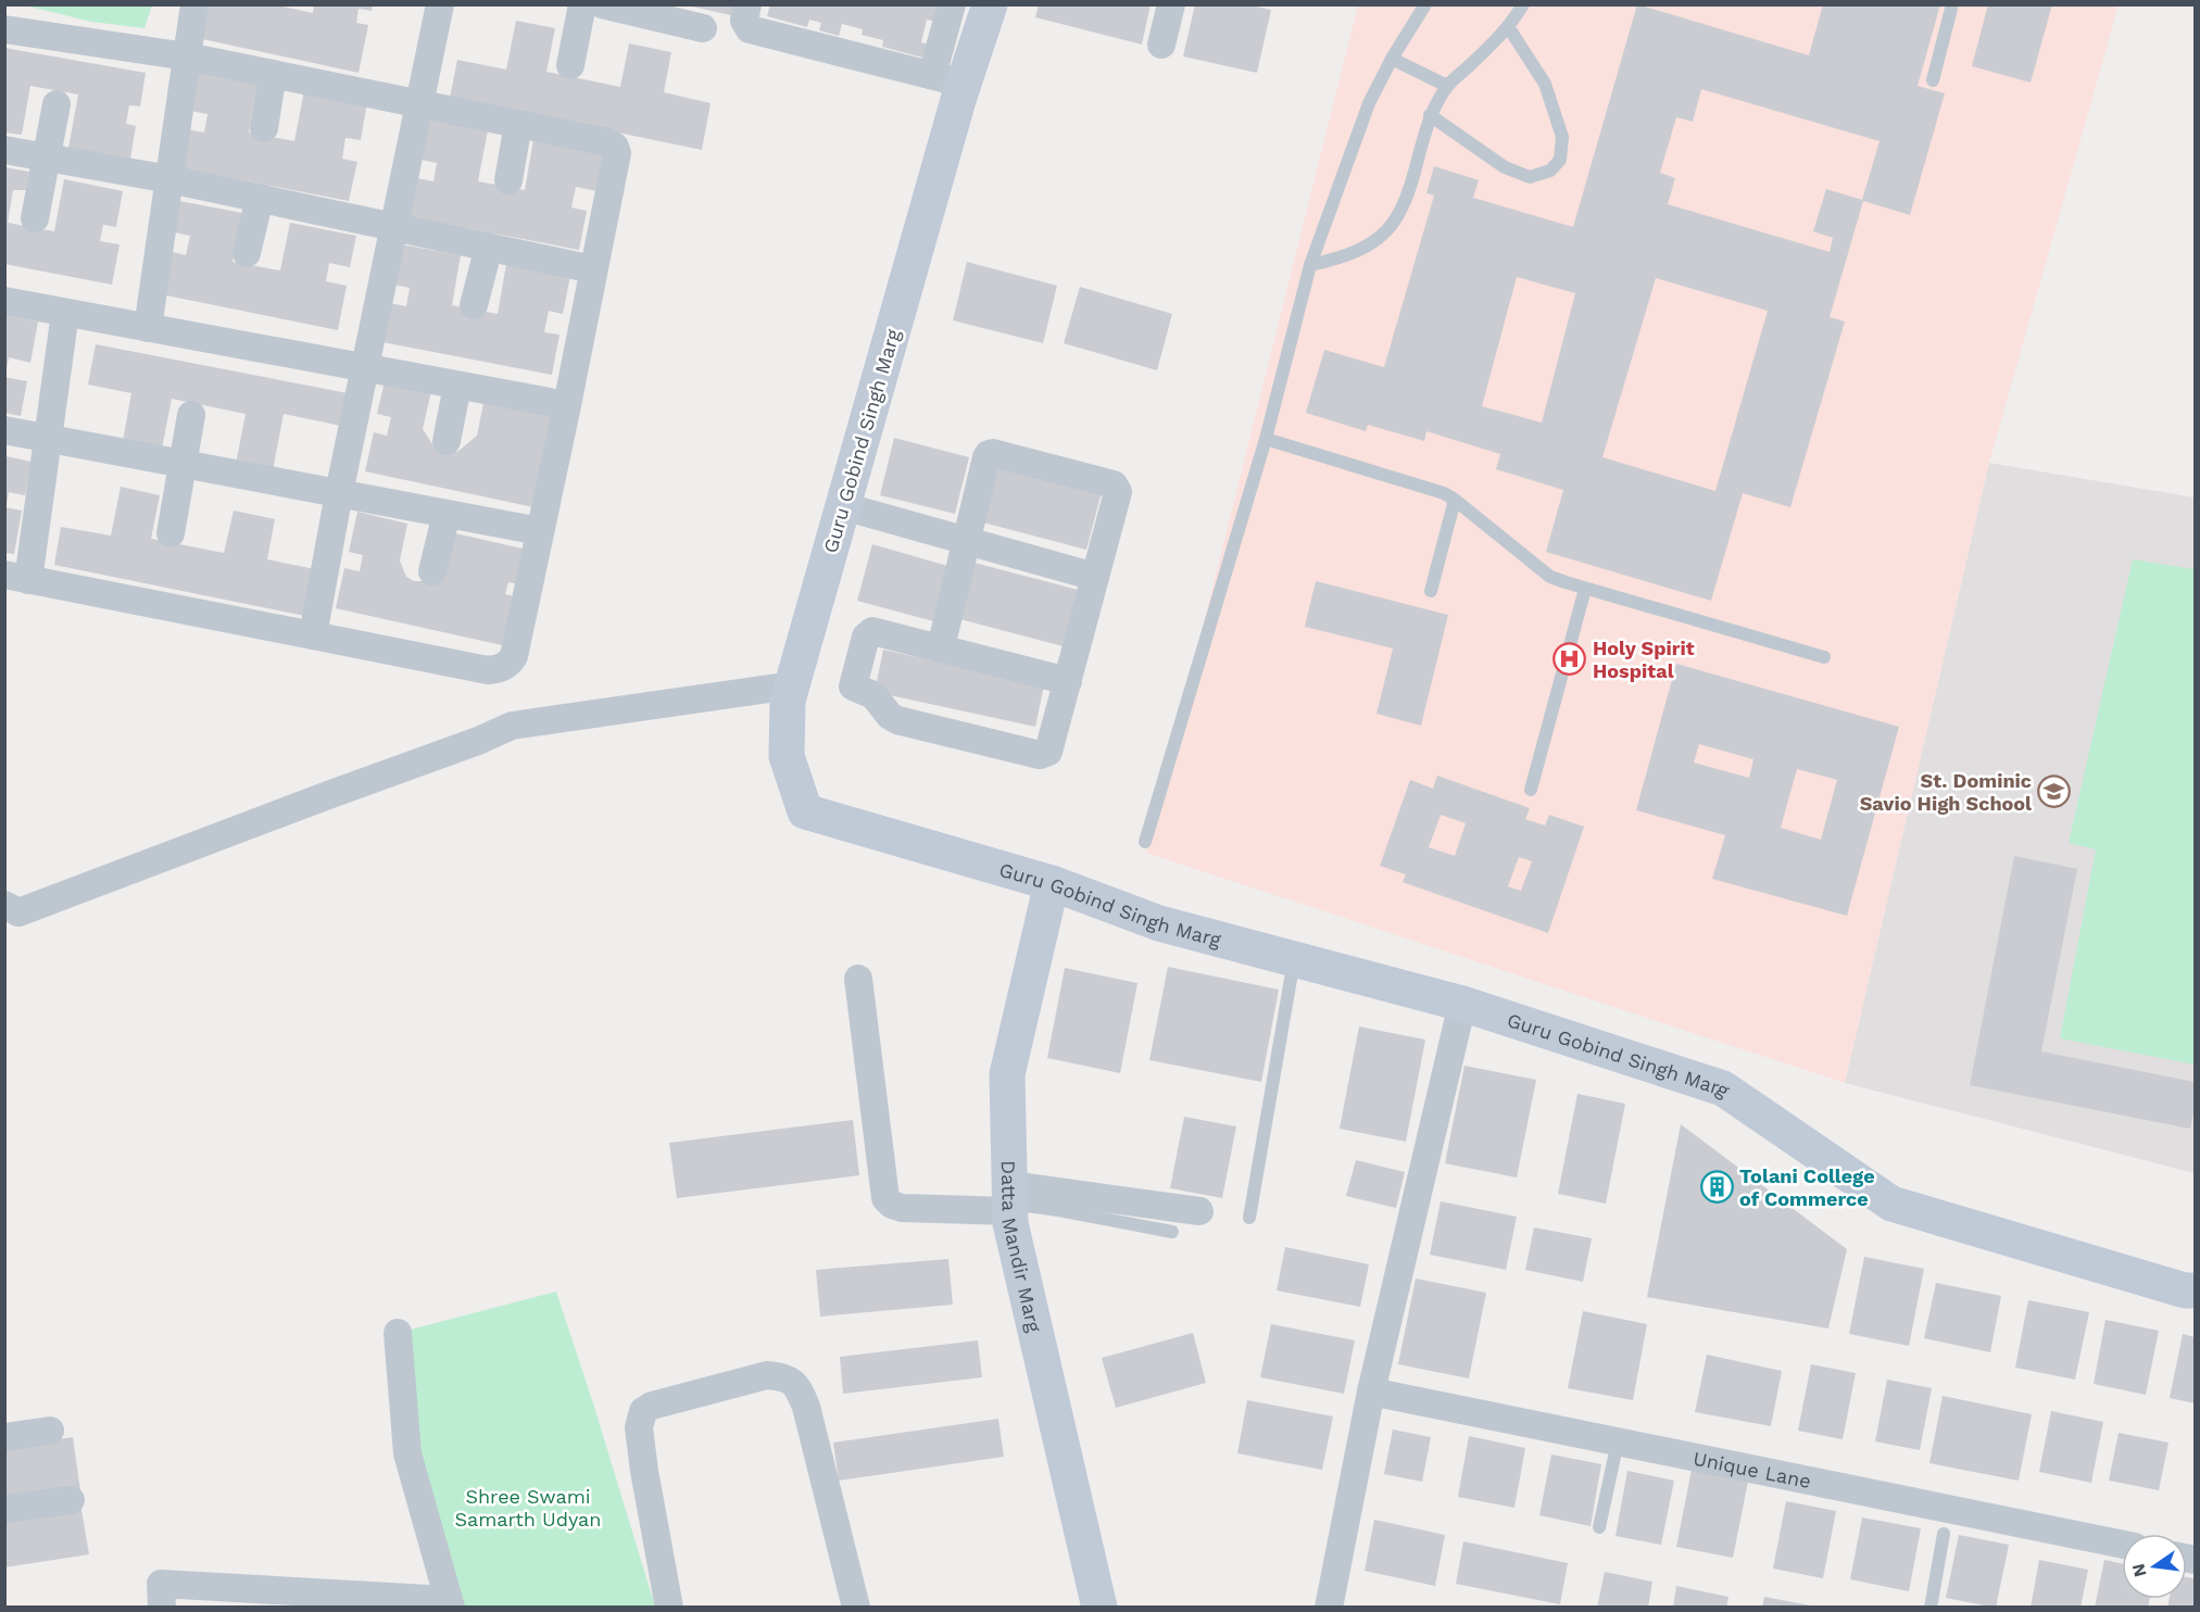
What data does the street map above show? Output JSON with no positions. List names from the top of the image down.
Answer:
{
  "streets": {
    "street": ["Guru Gobind Singh Marg", "Datta Mandir Marg", "Unique Lane"]
  },
  "crossings": [
    ["Guru Gobind Singh Marg", "Datta Mandir Marg"]
  ],
  "parks": ["Shree Swami Samarth Udyan"],
  "places": {
    "hospital": ["Holy Spirit Hospital"],
    "school or university": ["St. Dominic Savio High School"],
    "building": ["Tolani College of Commerce"]
  },
  "north": "left"
}
